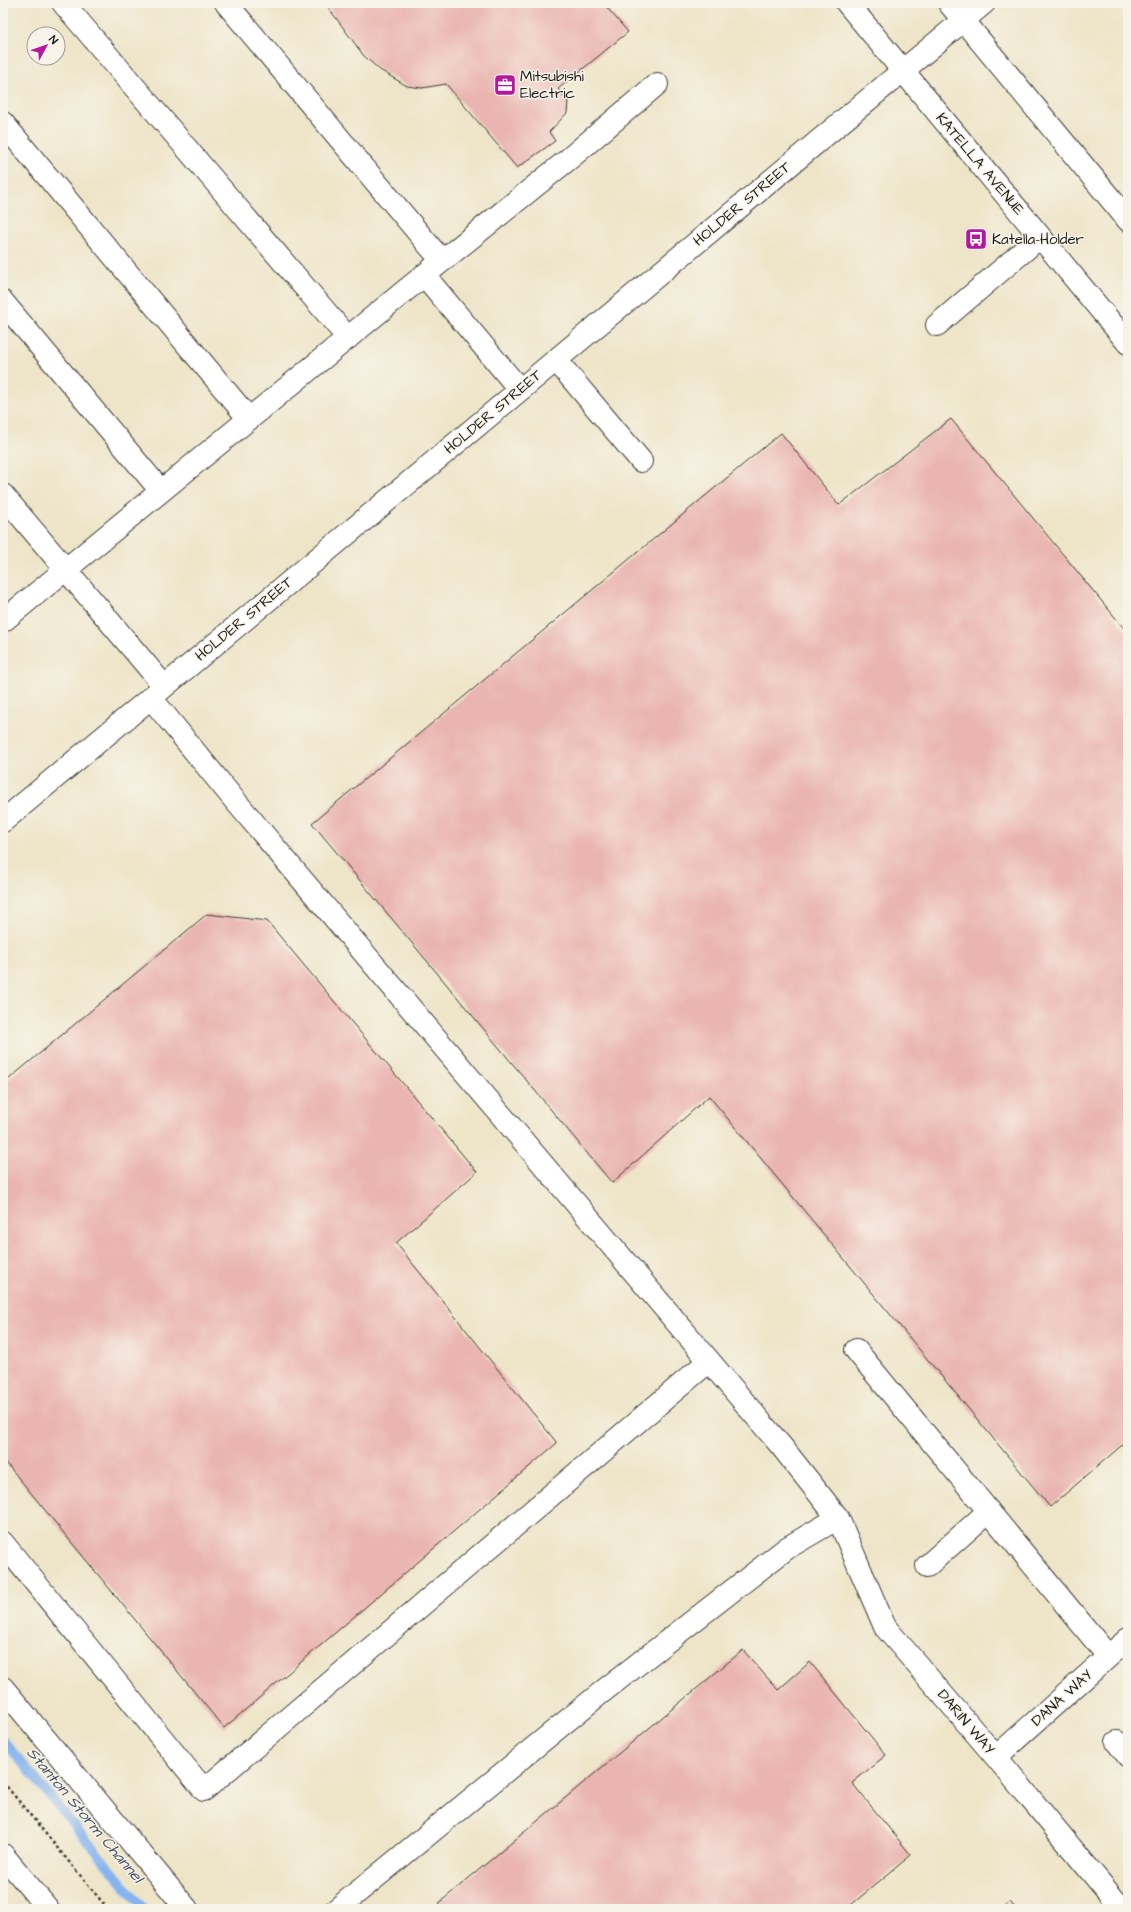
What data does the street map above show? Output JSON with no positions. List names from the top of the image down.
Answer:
{
  "streets": {
    "street": [
      "KATELLA AVENUE",
      "HOLDER STREET",
      "DANA WAY",
      "DARIN WAY"
    ]
  },
  "crossings": [
    ["KATELLA AVENUE", "HOLDER STREET"],
    ["HOLDER STREET", "DARIN WAY"],
    ["DANA WAY", "DARIN WAY"]
  ],
  "water": ["Stanton Storm Channel"],
  "places": {
    "office": ["Mitsubishi Electric"],
    "bus stop": ["Katella-Holder"]
  },
  "north": "top right"
}
